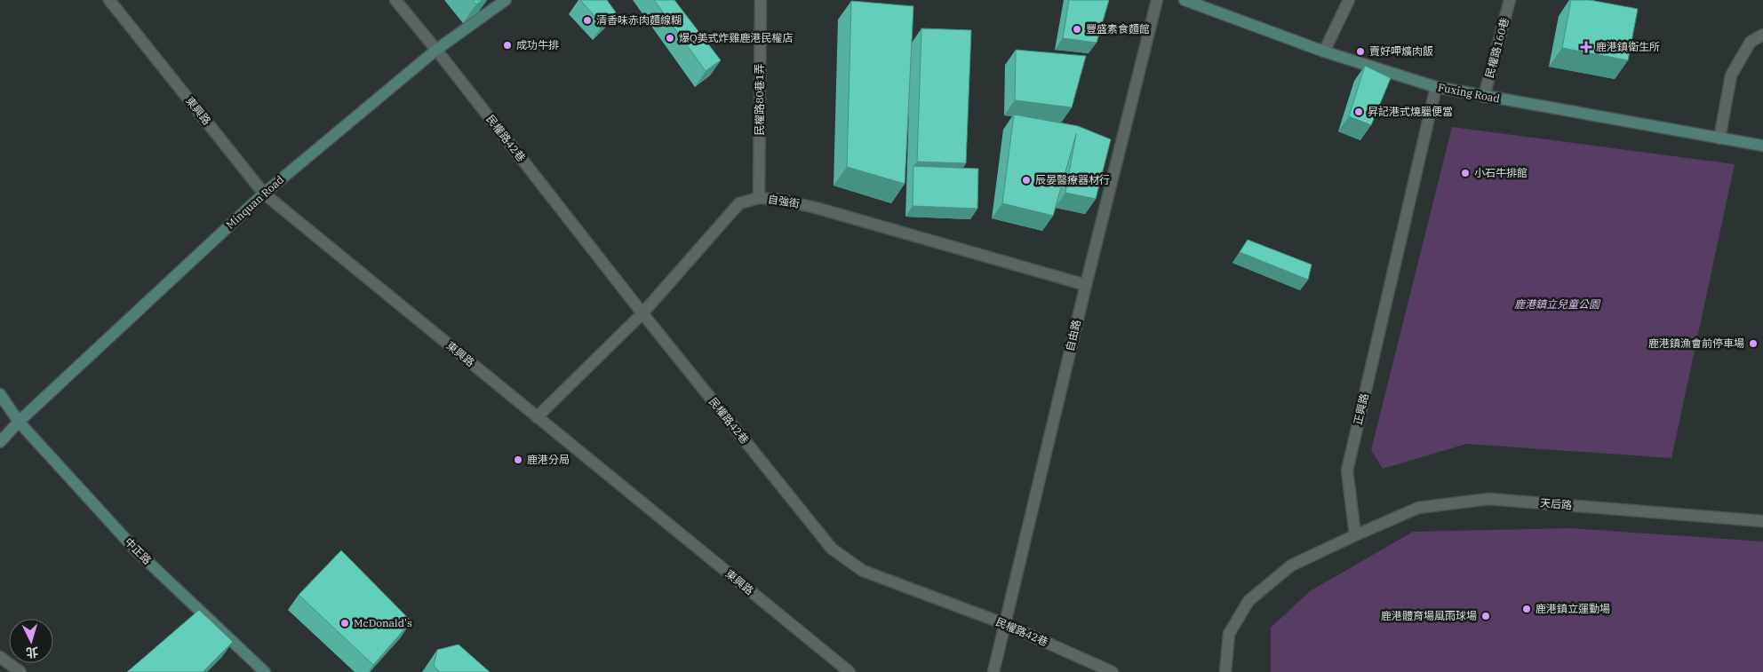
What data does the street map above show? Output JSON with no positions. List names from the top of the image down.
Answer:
{
  "streets": {
    "street": [
      "民權路160巷",
      "Fuxing Road",
      "民權路80巷1弄",
      "東興路",
      "民權路42巷",
      "自強街",
      "Minquan Road",
      "自由路",
      "正興路",
      "天后路",
      "中正路"
    ]
  },
  "crossings": [
    ["民權路160巷", "Fuxing Road"],
    ["Fuxing Road", "正興路"],
    ["民權路80巷1弄", "自強街"],
    ["東興路", "自強街"],
    ["東興路", "Minquan Road"],
    ["民權路42巷", "自強街"],
    ["民權路42巷", "Minquan Road"],
    ["民權路42巷", "自由路"],
    ["自強街", "自由路"],
    ["Minquan Road", "中正路"],
    ["正興路", "天后路"]
  ],
  "parks": ["鹿港鎮立兒童公園"],
  "places": {
    "other": [
      "清香味赤肉麵線糊",
      "豐盛素食麵館",
      "爆Q美式炸雞鹿港民權店",
      "成功牛排",
      "賣好呷爌肉飯",
      "昇記港式燒臘便當",
      "小石牛排館",
      "辰晏醫療器材行",
      "鹿港鎮漁會前停車場",
      "鹿港分局",
      "鹿港鎮立運動場",
      "鹿港體育場風雨球場",
      "McDonald's"
    ],
    "health": ["鹿港鎮衛生所"]
  },
  "north": "bottom"
}
